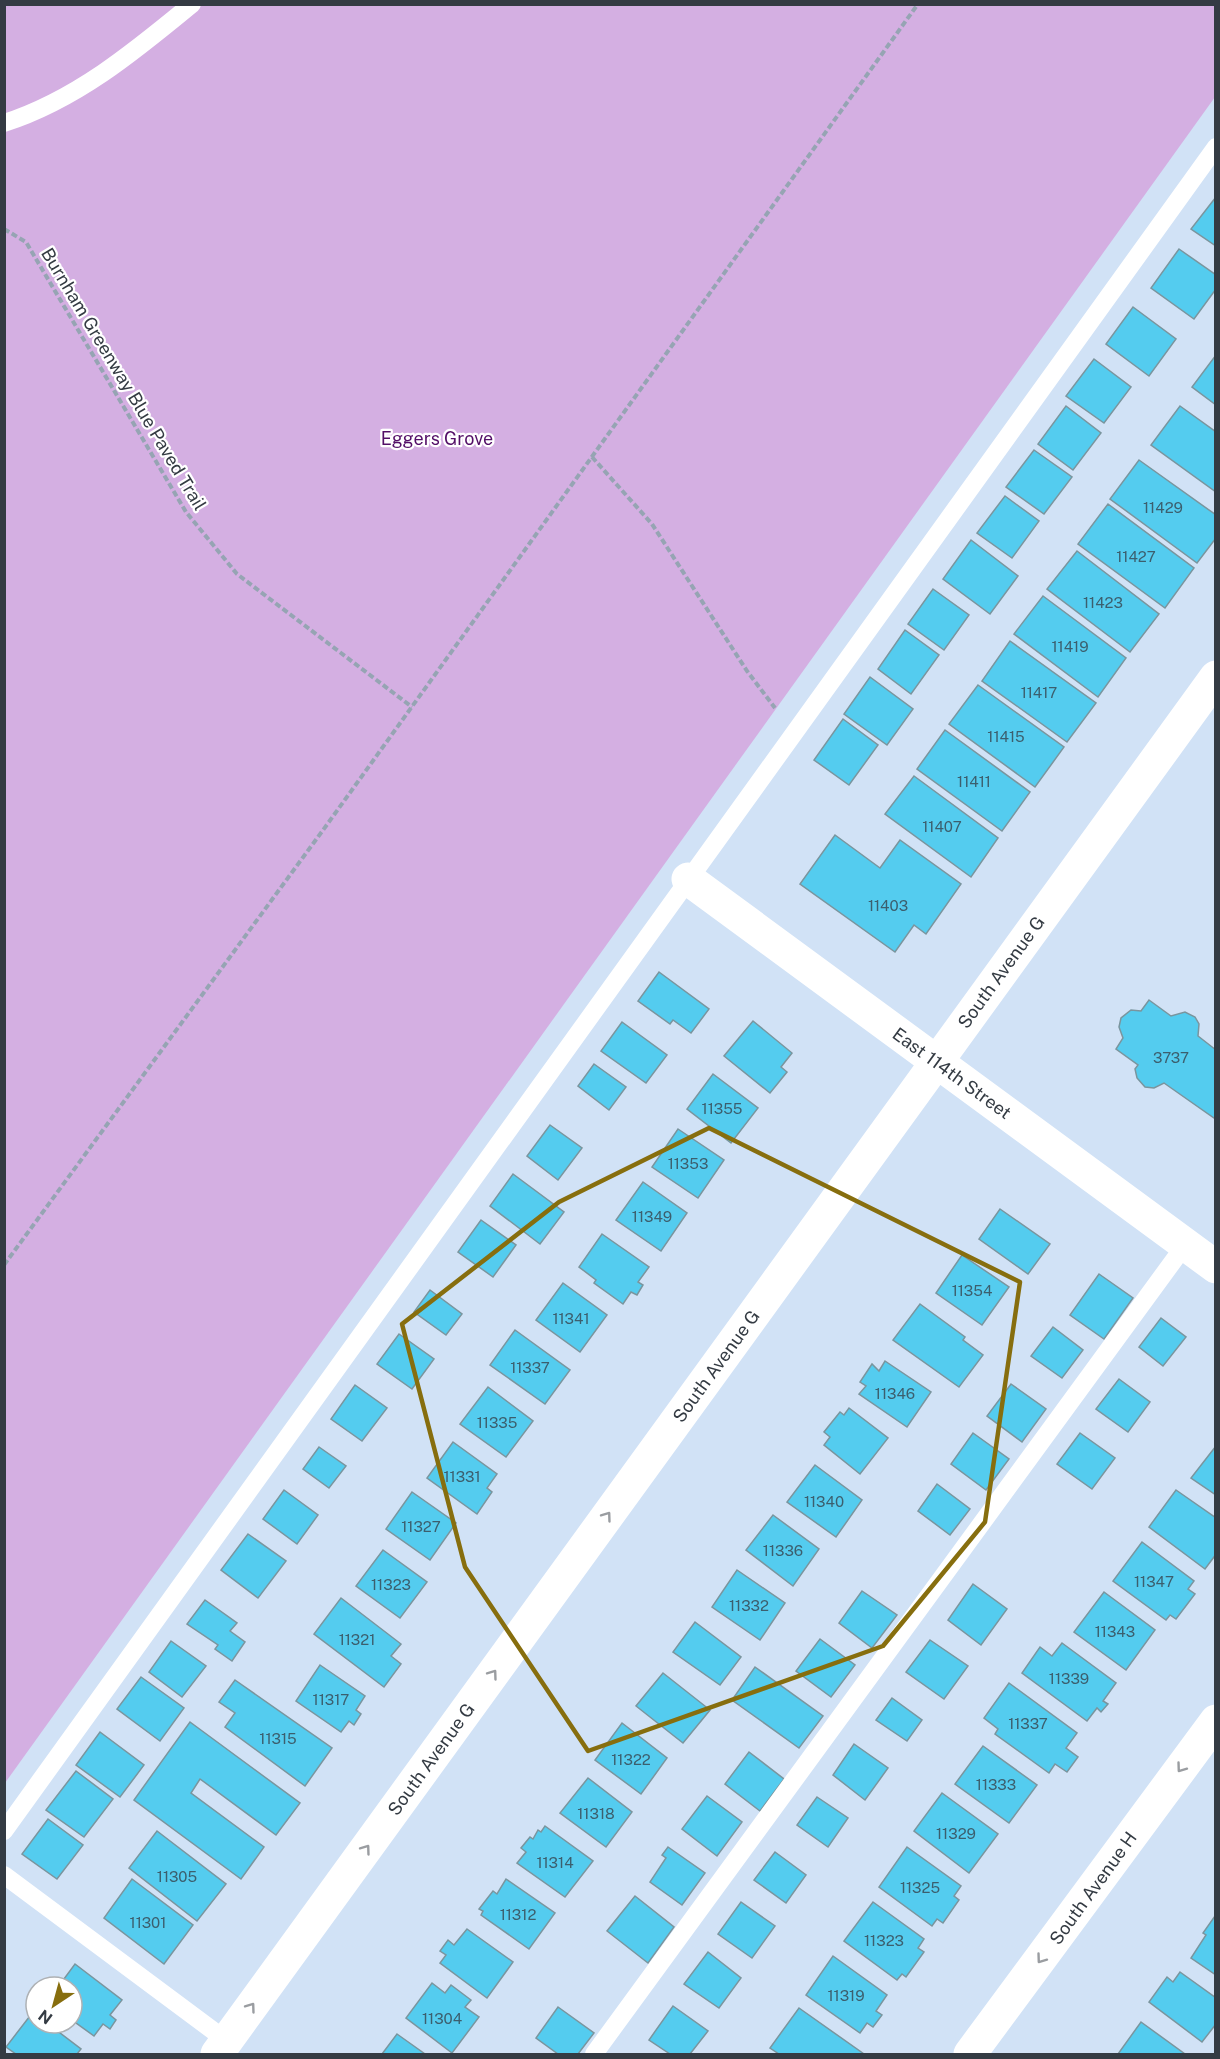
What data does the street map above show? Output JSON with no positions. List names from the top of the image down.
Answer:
{
  "streets": {
    "street": ["South Avenue G", "East 114th Street", "South Avenue H"],
    "path": ["Burnham Greenway Blue Paved Trail"]
  },
  "crossings": [
    ["South Avenue G", "East 114th Street"]
  ],
  "one_way": ["South Avenue G", "South Avenue H"],
  "parks": ["Eggers Grove"],
  "house_numbers": [
    "11429",
    "11427",
    "11423",
    "11419",
    "11417",
    "11415",
    "11411",
    "11407",
    "11403",
    "3737",
    "11355",
    "11353",
    "11349",
    "11354",
    "11341",
    "11337",
    "11346",
    "11335",
    "11331",
    "11340",
    "11327",
    "11336",
    "11347",
    "11323",
    "11332",
    "11343",
    "11321",
    "11339",
    "11317",
    "11337",
    "11315",
    "11322",
    "11333",
    "11318",
    "11329",
    "11314",
    "11305",
    "11325",
    "11312",
    "11301",
    "11323",
    "11319",
    "11304"
  ],
  "north": "bottom left"
}
